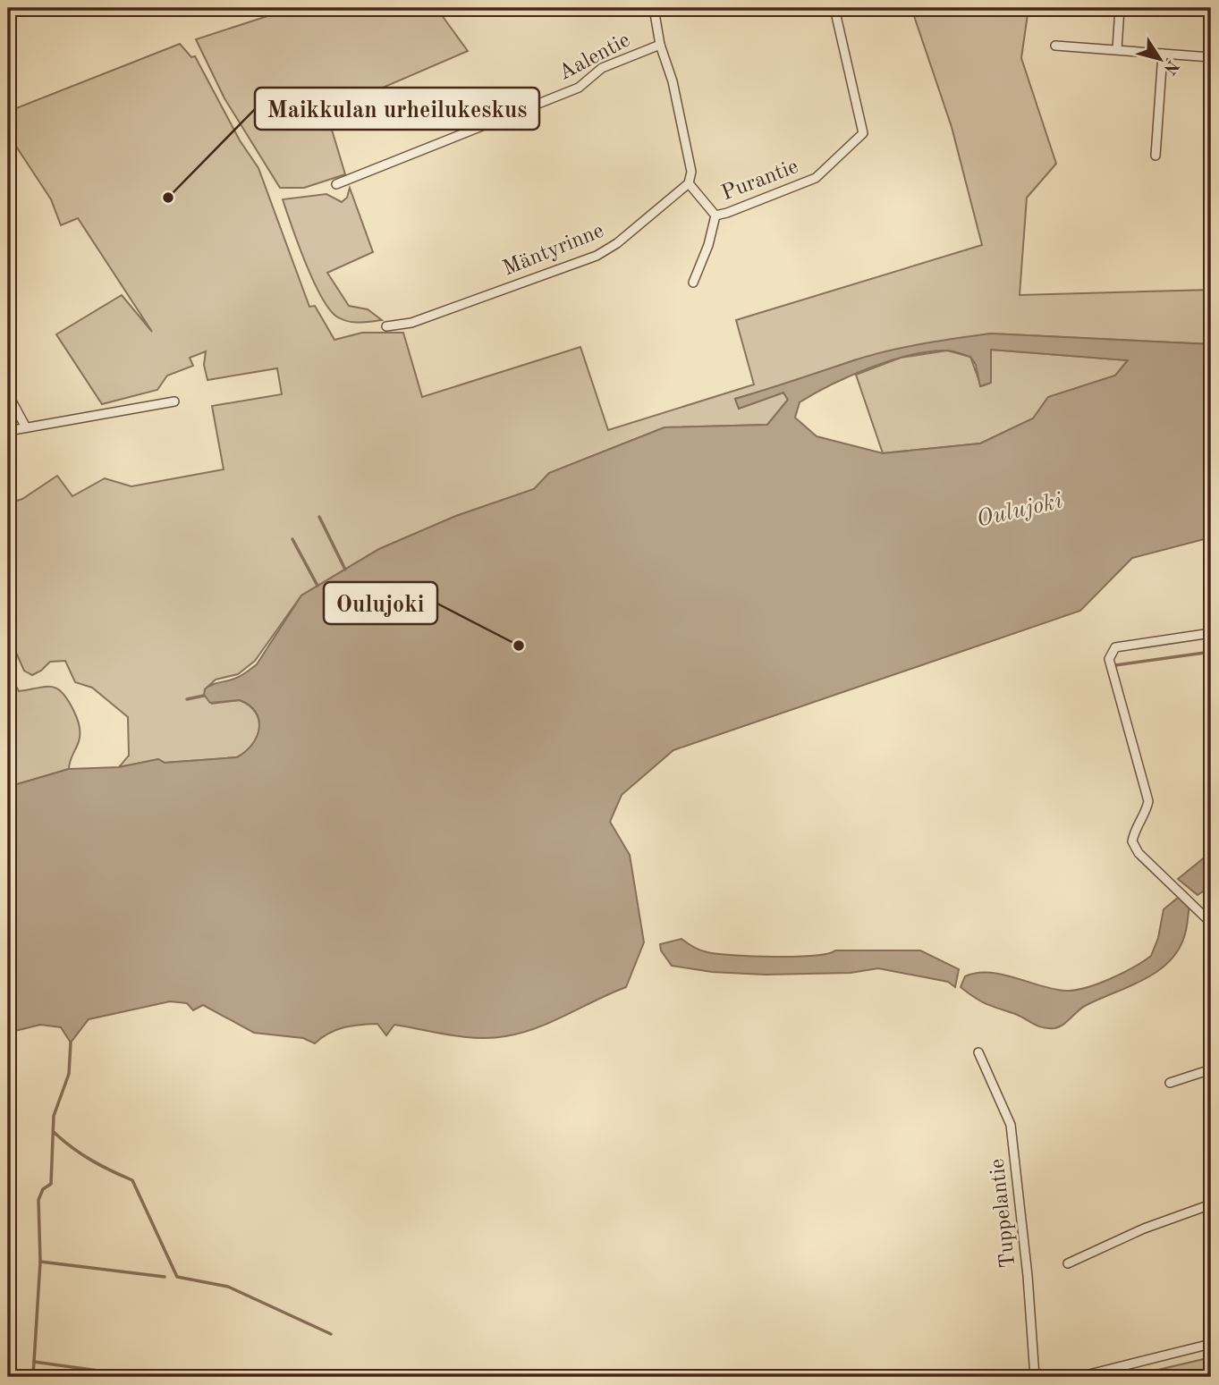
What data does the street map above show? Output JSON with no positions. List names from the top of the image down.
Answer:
{
  "streets": {
    "street": [
      "Aalentie",
      "Purantie",
      "Mäntyrinne",
      "Tuppelantie"
    ]
  },
  "crossings": [
    ["Purantie", "Mäntyrinne"]
  ],
  "water": ["Oulujoki"],
  "places": ["Maikkulan urheilukeskus", "Oulujoki"],
  "north": "bottom right"
}
